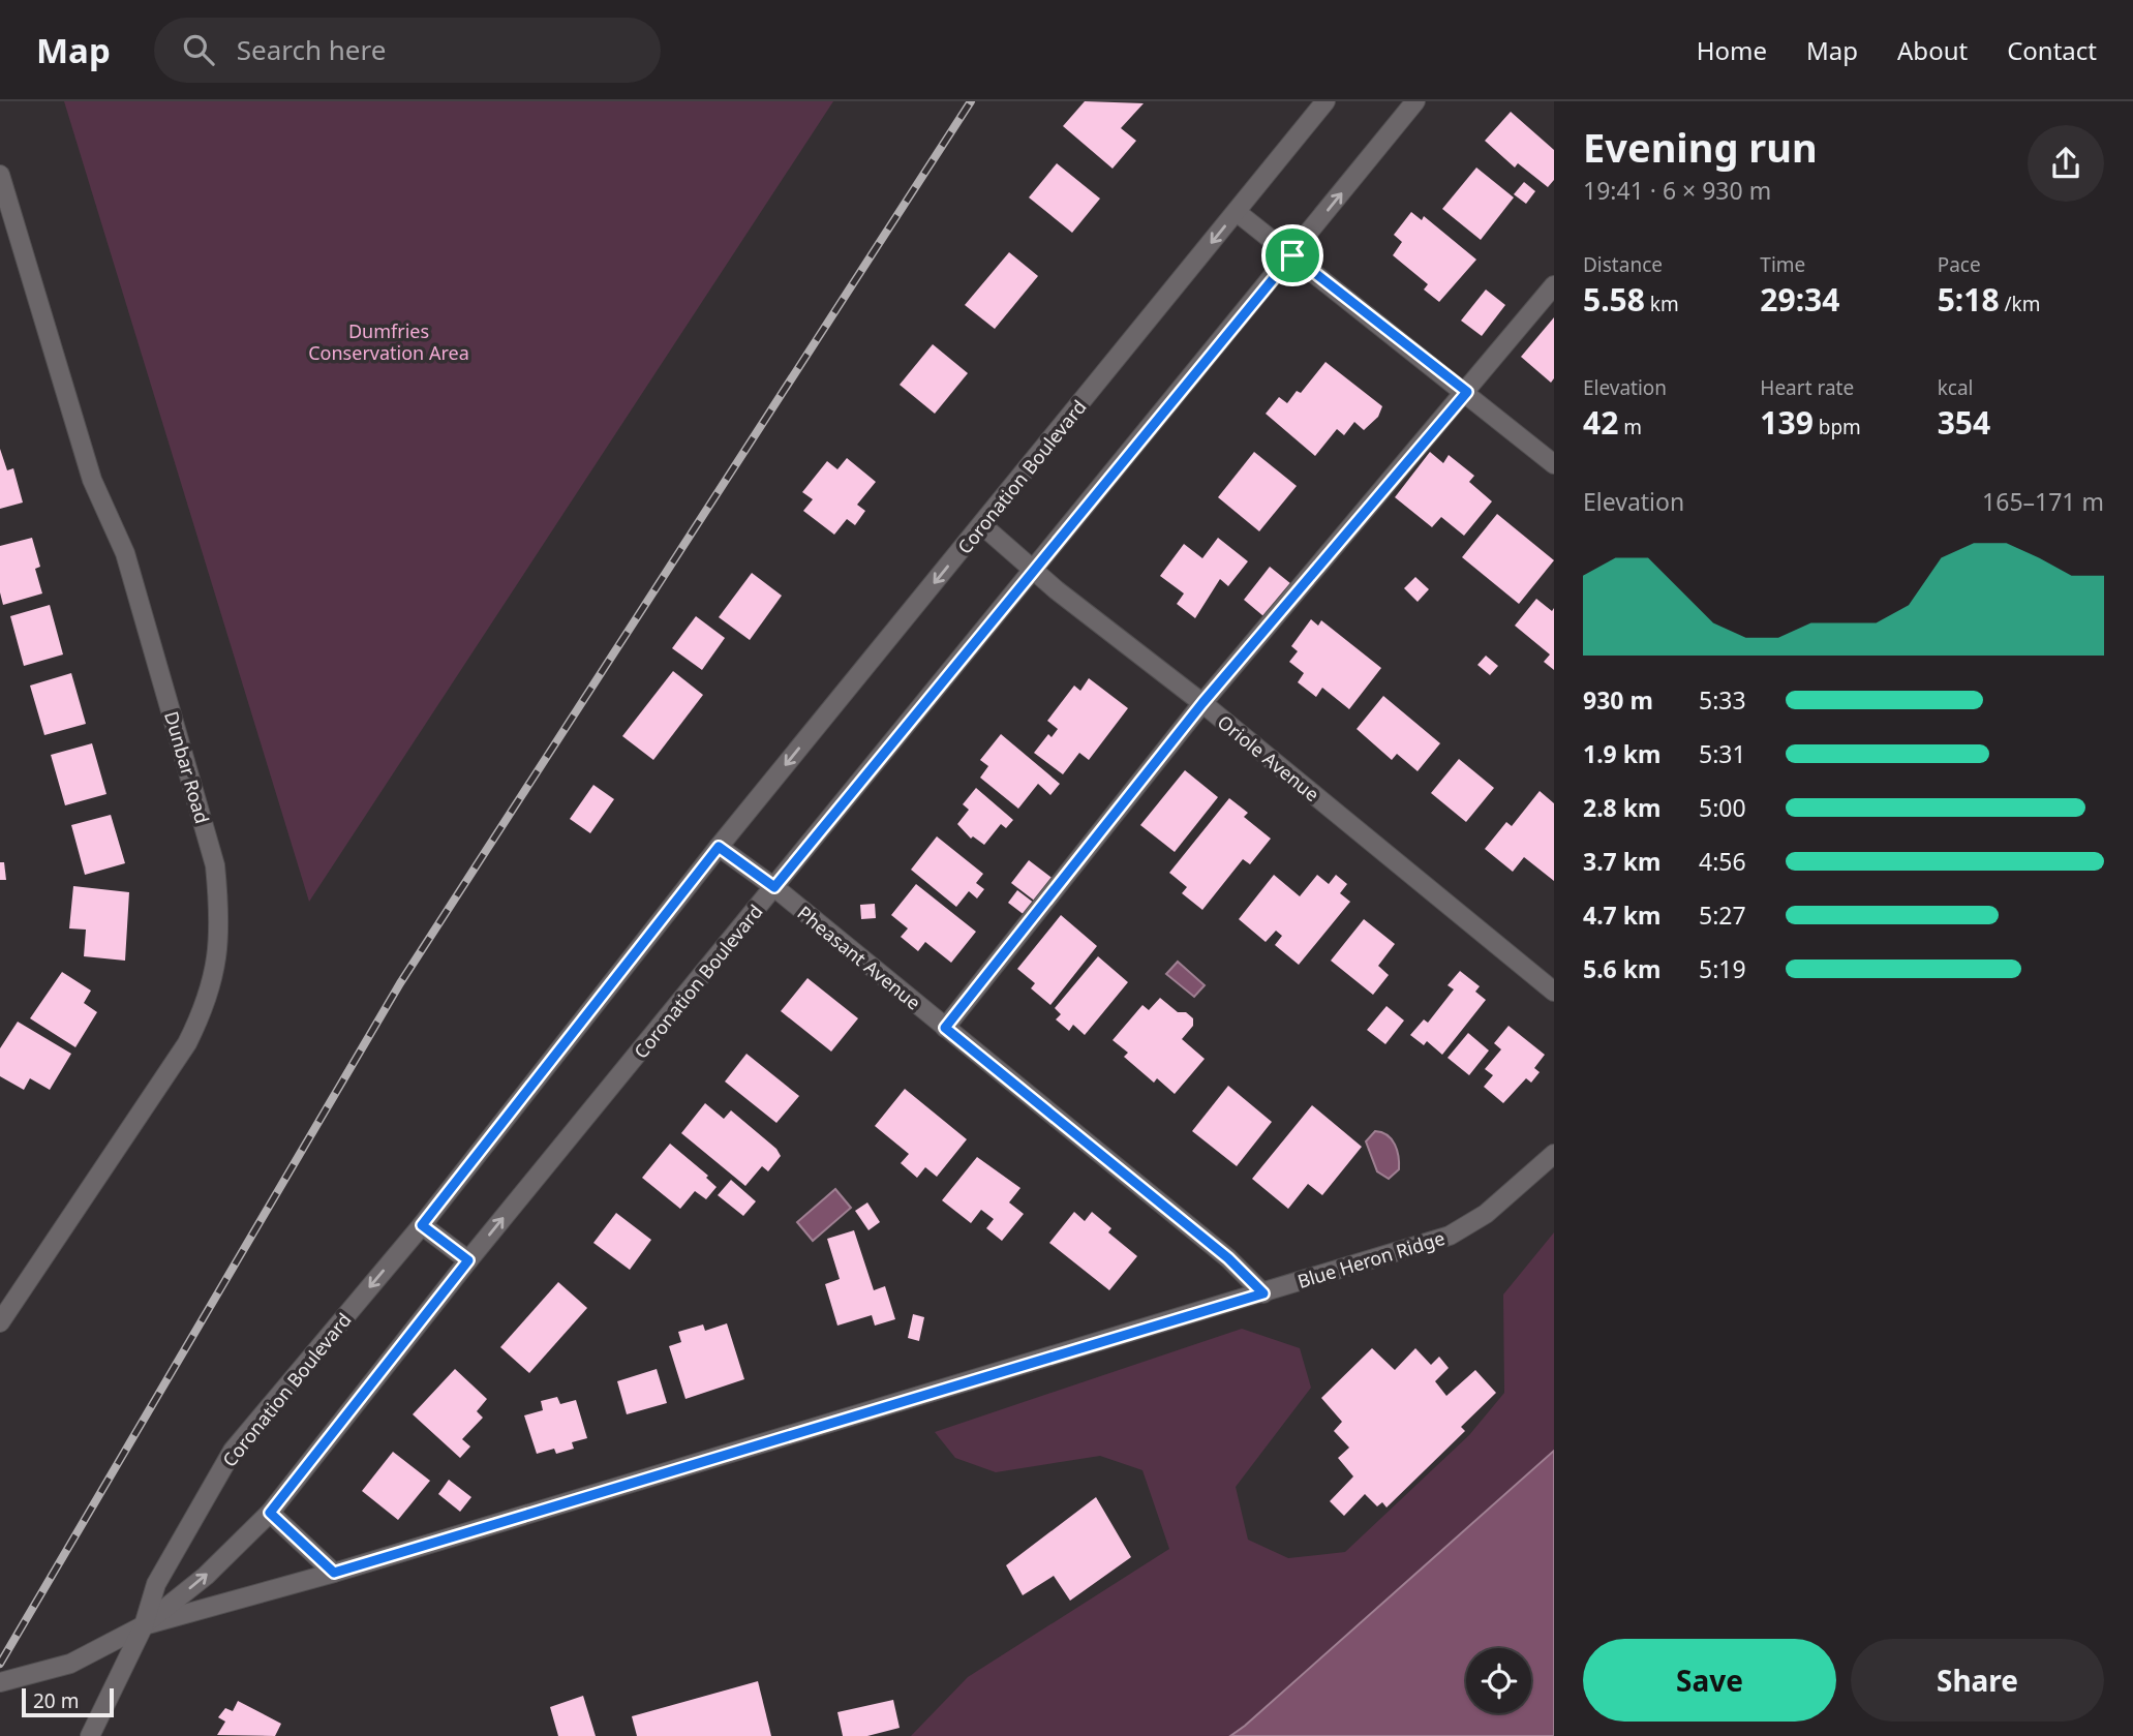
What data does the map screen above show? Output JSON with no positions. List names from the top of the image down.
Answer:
{
  "streets": {
    "street": [
      "Coronation Boulevard",
      "Oriole Avenue",
      "Dunbar Road",
      "Pheasant Avenue",
      "Blue Heron Ridge"
    ]
  },
  "crossings": [
    ["Coronation Boulevard", "Oriole Avenue"],
    ["Coronation Boulevard", "Pheasant Avenue"],
    ["Coronation Boulevard", "Blue Heron Ridge"],
    ["Pheasant Avenue", "Blue Heron Ridge"]
  ],
  "parks": ["Dumfries Conservation Area"],
  "scale_bar": "20 m",
  "page": {
    "header": "Map",
    "search": "Search here",
    "nav": [
      "Home",
      "Map",
      "About",
      "Contact"
    ],
    "heading": ["Evening run", "19:41 · 6 × 930 m"],
    "stats": [
      ["Distance", "5.58 km"],
      ["Time", "29:34"],
      ["Pace", "5:18 /km"],
      ["Elevation", "42 m"],
      ["Heart rate", "139 bpm"],
      ["kcal", "354"]
    ],
    "chart": ["Elevation", "165–171 m"],
    "list": [
      {
        "name": "930 m",
        "note": "5:33"
      },
      {
        "name": "1.9 km",
        "note": "5:31"
      },
      {
        "name": "2.8 km",
        "note": "5:00"
      },
      {
        "name": "3.7 km",
        "note": "4:56"
      },
      {
        "name": "4.7 km",
        "note": "5:27"
      },
      {
        "name": "5.6 km",
        "note": "5:19"
      }
    ],
    "buttons": ["Save", "Share"],
    "scale": "20 m"
  }
}
